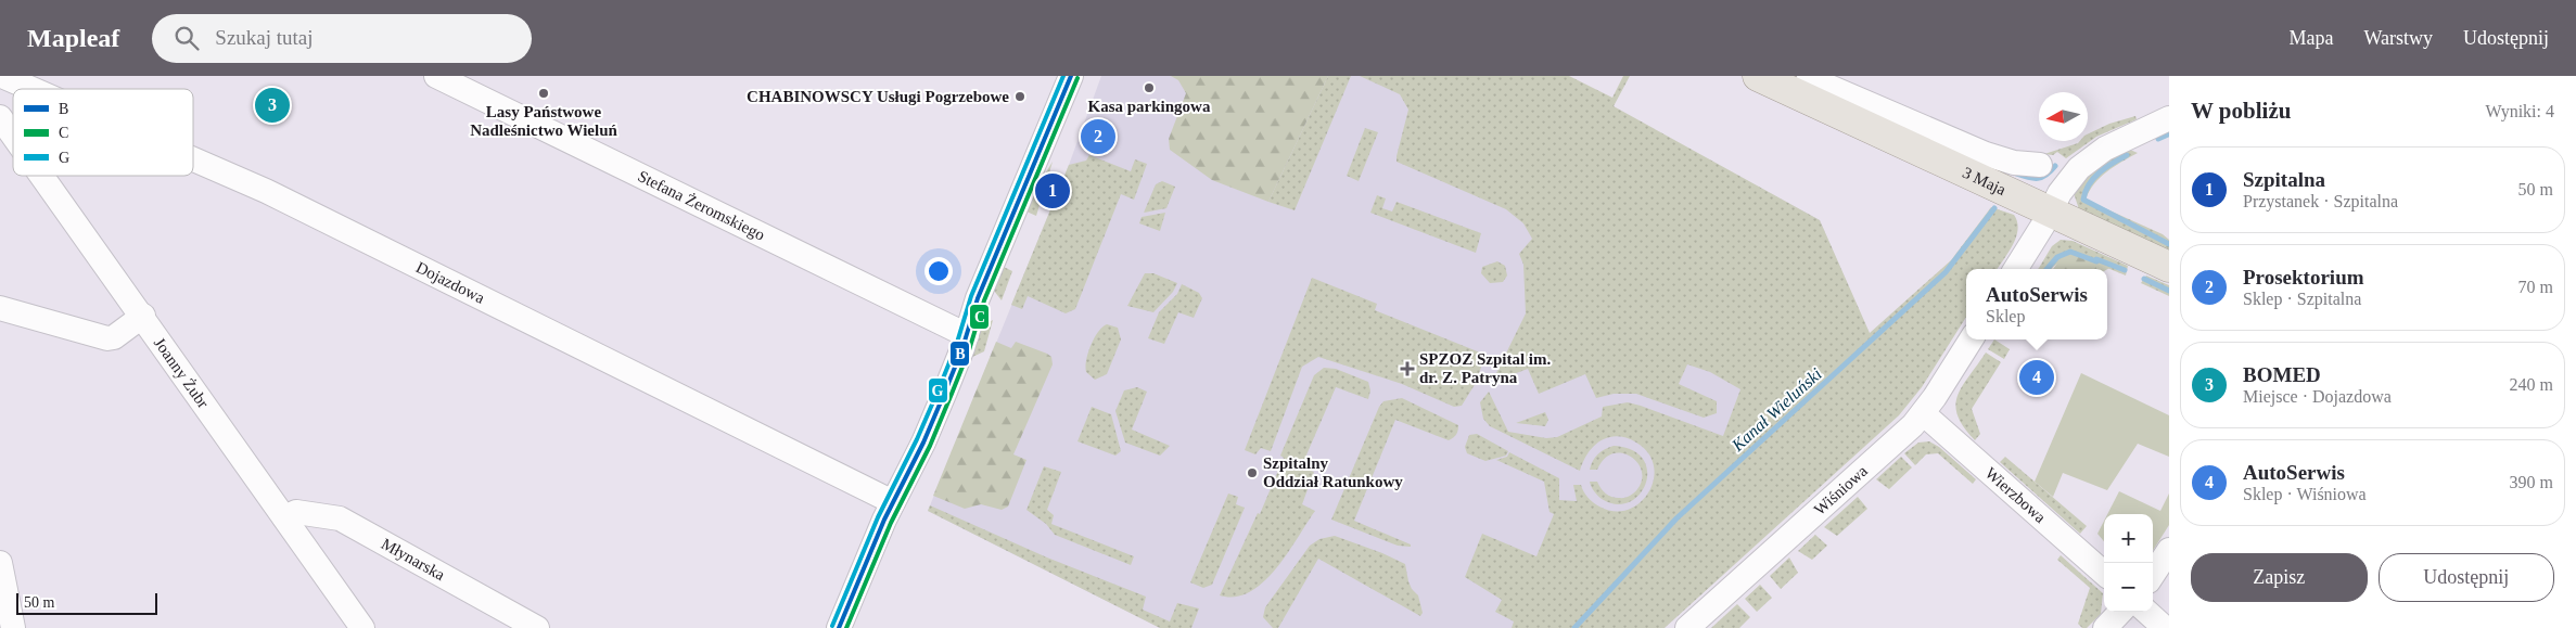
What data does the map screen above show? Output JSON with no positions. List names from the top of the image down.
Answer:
{
  "streets": {
    "main road": ["3 Maja"],
    "street": [
      "Stefana Żeromskiego",
      "Dojazdowa",
      "Joanny Żubr",
      "Wiśniowa",
      "Wierzbowa",
      "Młynarska"
    ]
  },
  "crossings": [
    ["Joanny Żubr", "Młynarska"],
    ["Wiśniowa", "Wierzbowa"]
  ],
  "water": ["Kanał Wieluński"],
  "places": {
    "other": [
      "Kasa parkingowa",
      "Lasy Państwowe Nadleśnictwo Wieluń",
      "CHABINOWSCY Usługi Pogrzebowe",
      "Szpitalny Oddział Ratunkowy"
    ],
    "health": ["SPZOZ Szpital im. dr. Z. Patryna"]
  },
  "lines": ["transit line B", "transit line G", "transit line C"],
  "legend": ["B", "C", "G"],
  "scale_bar": "50 m",
  "north": "left",
  "page": {
    "header": "Mapleaf",
    "search": "Szukaj tutaj",
    "nav": ["Mapa", "Warstwy", "Udostępnij"],
    "heading": ["W pobliżu", "Wyniki: 4"],
    "pins": [
      "3",
      "2",
      "1",
      "4"
    ],
    "list": [
      {
        "mark": "1",
        "name": "Szpitalna",
        "note": "Przystanek · Szpitalna",
        "value": "50 m"
      },
      {
        "mark": "2",
        "name": "Prosektorium",
        "note": "Sklep · Szpitalna",
        "value": "70 m"
      },
      {
        "mark": "3",
        "name": "BOMED",
        "note": "Miejsce · Dojazdowa",
        "value": "240 m"
      },
      {
        "mark": "4",
        "name": "AutoSerwis",
        "note": "Sklep · Wiśniowa",
        "value": "390 m"
      }
    ],
    "popup": ["AutoSerwis", "Sklep"],
    "map_buttons": ["+", "−"],
    "buttons": ["Zapisz", "Udostępnij"],
    "scale": "50 m"
  }
}
